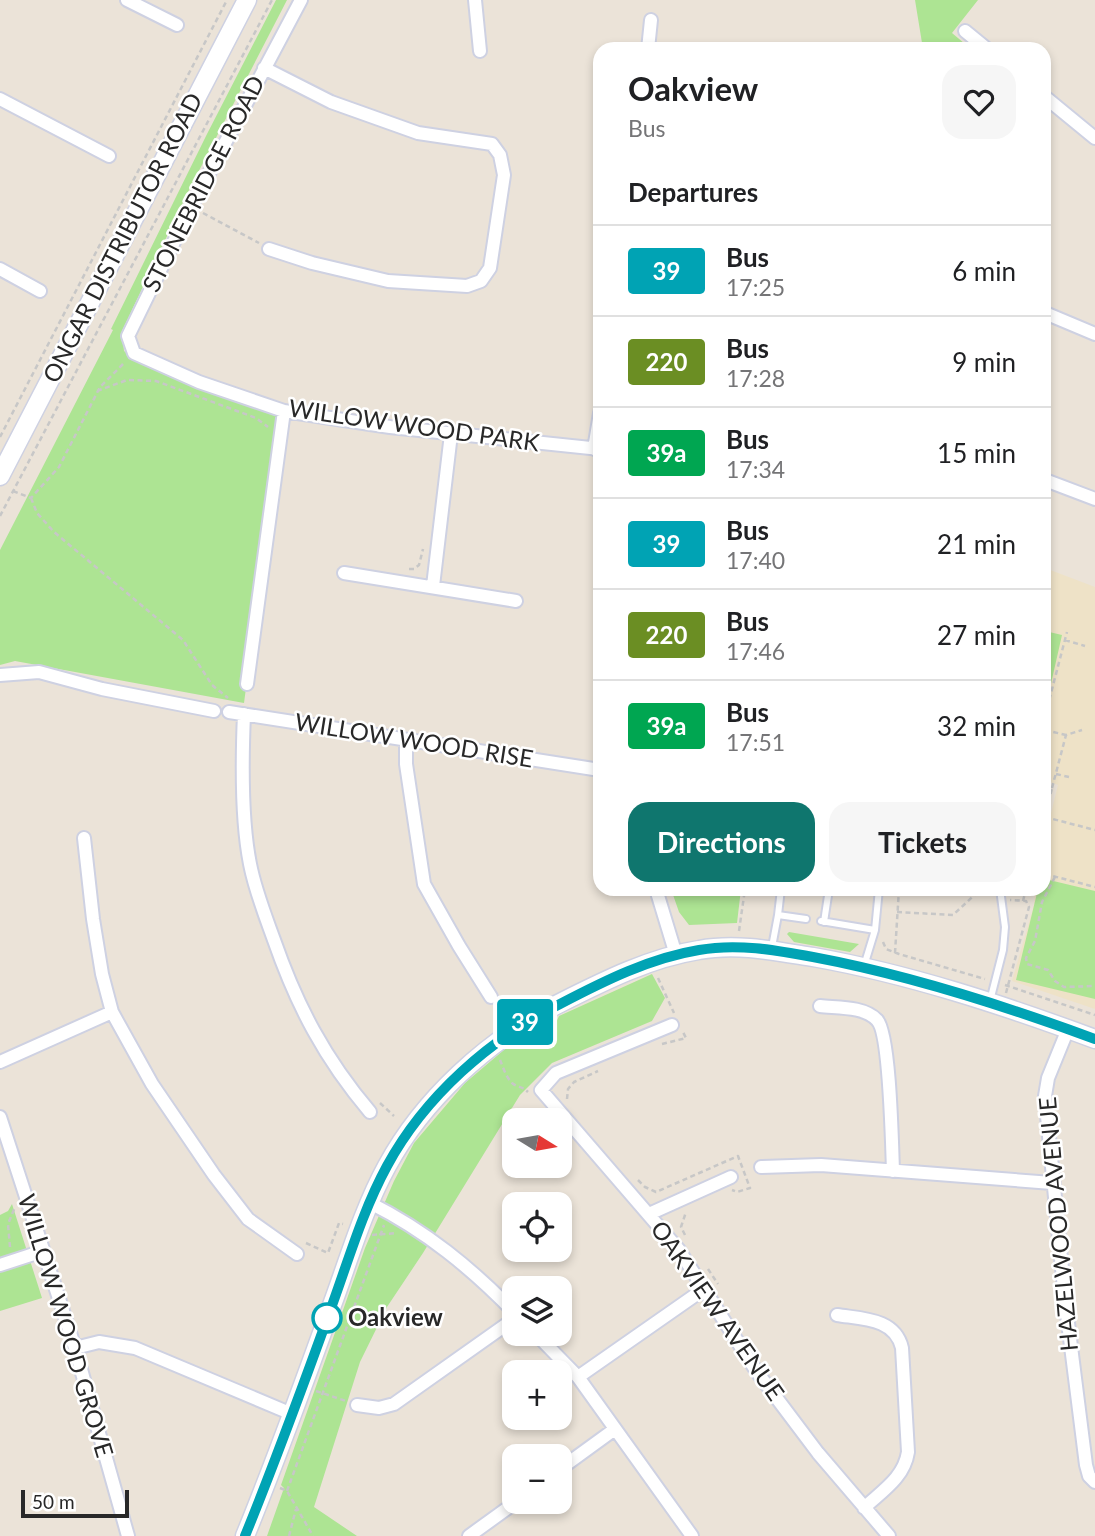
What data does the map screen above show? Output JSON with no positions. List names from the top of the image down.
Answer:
{
  "streets": {
    "street": [
      "STONEBRIDGE ROAD",
      "ONGAR DISTRIBUTOR ROAD",
      "WILLOW WOOD PARK",
      "WILLOW WOOD RISE",
      "HAZELWOOD AVENUE",
      "OAKVIEW AVENUE",
      "WILLOW WOOD GROVE"
    ]
  },
  "crossings": [
    ["STONEBRIDGE ROAD", "WILLOW WOOD PARK"]
  ],
  "places": ["Oakview"],
  "lines": ["bus line 39"],
  "scale_bar": "50 m",
  "north": "right",
  "page": {
    "on_map": "39",
    "heading": [
      ["Oakview", "Bus"],
      "Departures"
    ],
    "list": [
      {
        "mark": "39",
        "name": "Bus",
        "note": "17:25",
        "value": "6 min"
      },
      {
        "mark": "220",
        "name": "Bus",
        "note": "17:28",
        "value": "9 min"
      },
      {
        "mark": "39a",
        "name": "Bus",
        "note": "17:34",
        "value": "15 min"
      },
      {
        "mark": "39",
        "name": "Bus",
        "note": "17:40",
        "value": "21 min"
      },
      {
        "mark": "220",
        "name": "Bus",
        "note": "17:46",
        "value": "27 min"
      },
      {
        "mark": "39a",
        "name": "Bus",
        "note": "17:51",
        "value": "32 min"
      }
    ],
    "buttons": ["Directions", "Tickets"],
    "map_buttons": ["+", "−"],
    "scale": "50 m"
  }
}
